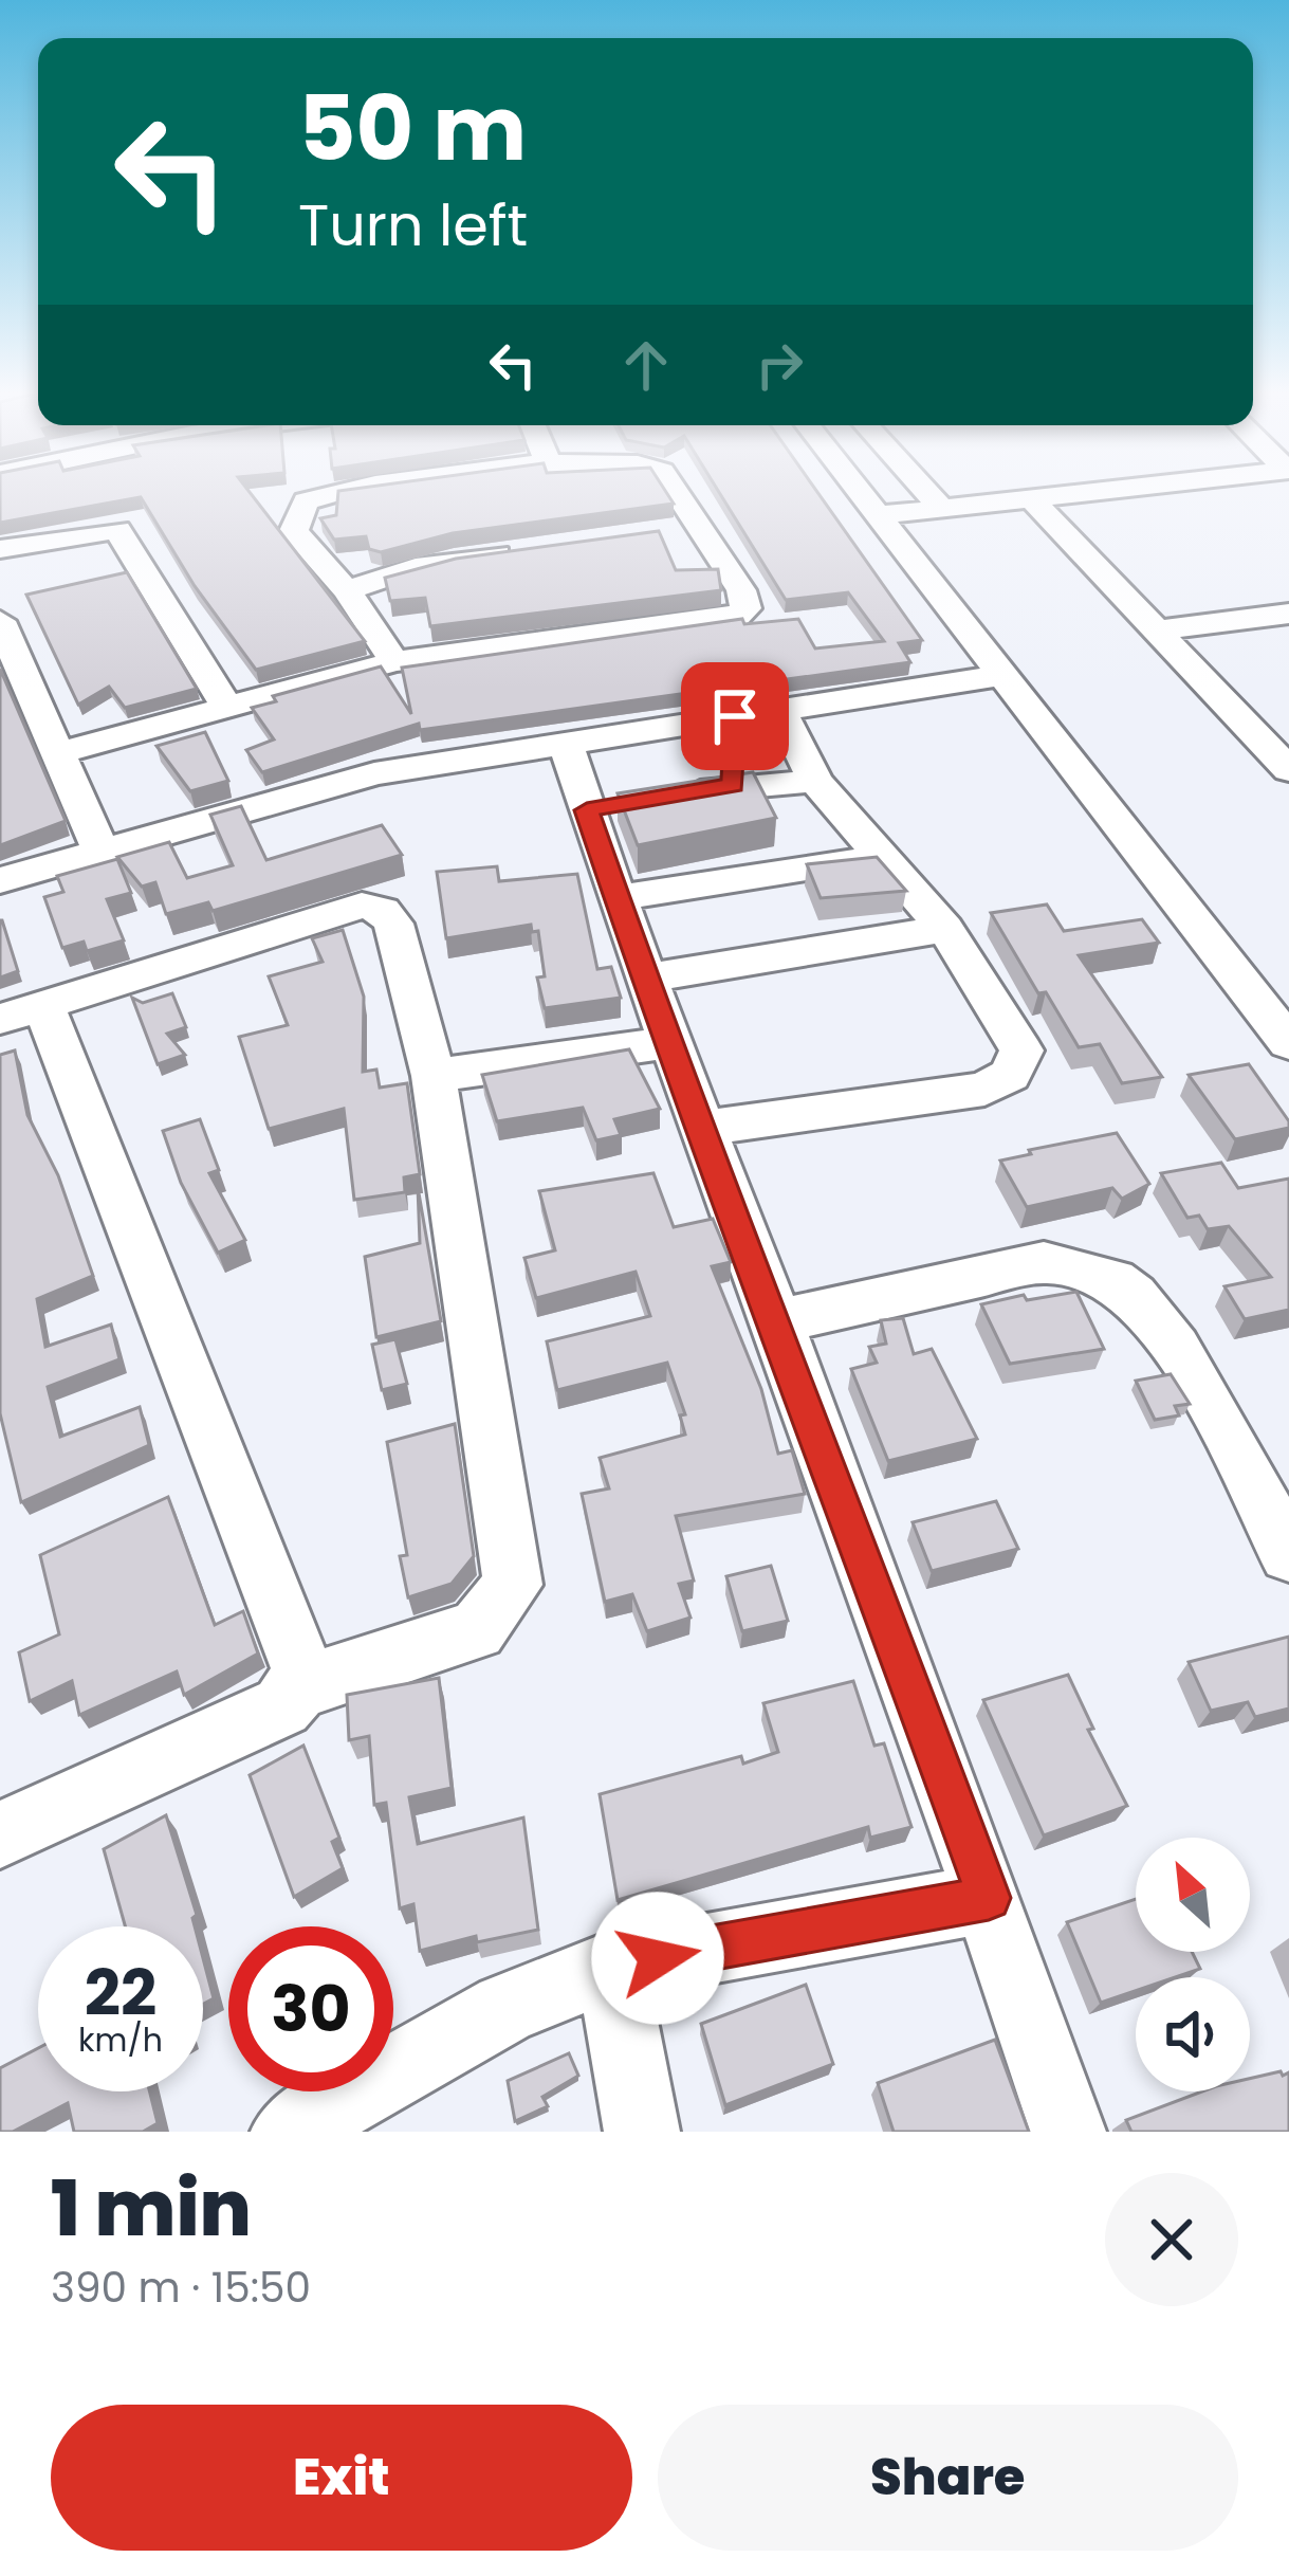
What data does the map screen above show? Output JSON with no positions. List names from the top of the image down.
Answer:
{
  "north": "top left",
  "page": {
    "turn": ["50 m", "Turn left"],
    "speed": "22 km/h",
    "limit": "30",
    "heading": ["1 min", "390 m · 15:50"],
    "buttons": ["Exit", "Share"]
  }
}
